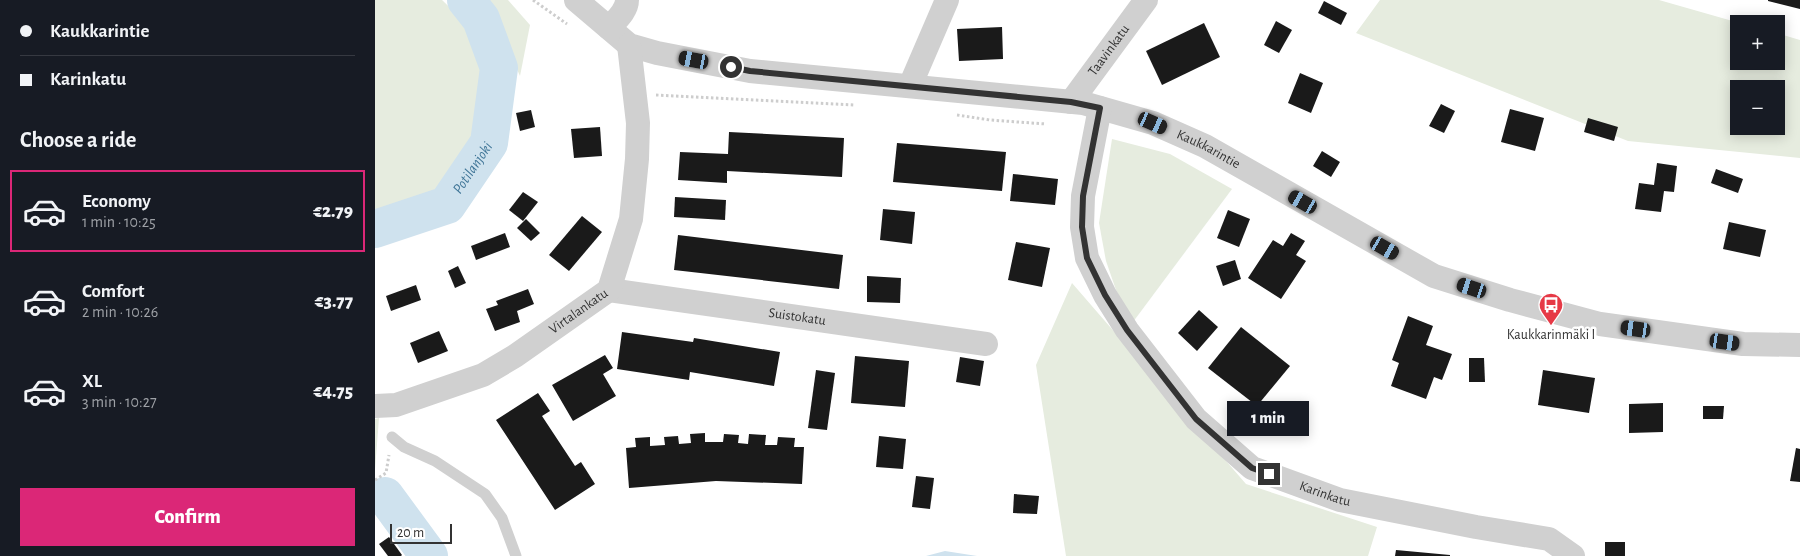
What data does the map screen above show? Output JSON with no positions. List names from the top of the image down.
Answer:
{
  "streets": {
    "street": [
      "Taavinkatu",
      "Kaukkarintie",
      "Virtalankatu",
      "Suistokatu",
      "Karinkatu"
    ]
  },
  "crossings": [
    ["Taavinkatu", "Kaukkarintie"],
    ["Kaukkarintie", "Virtalankatu"],
    ["Kaukkarintie", "Karinkatu"],
    ["Virtalankatu", "Suistokatu"]
  ],
  "water": ["Potilanjoki"],
  "places": {
    "bus stop": ["Kaukkarinmäki I"]
  },
  "scale_bar": "20 m",
  "page": {
    "banner": ["Kaukkarintie", "Karinkatu"],
    "map_buttons": ["+", "−"],
    "heading": "Choose a ride",
    "list": [
      {
        "name": "Economy",
        "note": "1 min · 10:25",
        "value": "€2.79"
      },
      {
        "name": "Comfort",
        "note": "2 min · 10:26",
        "value": "€3.77"
      },
      {
        "name": "XL",
        "note": "3 min · 10:27",
        "value": "€4.75"
      }
    ],
    "bubble": "1 min",
    "buttons": "Confirm",
    "scale": "20 m"
  }
}
